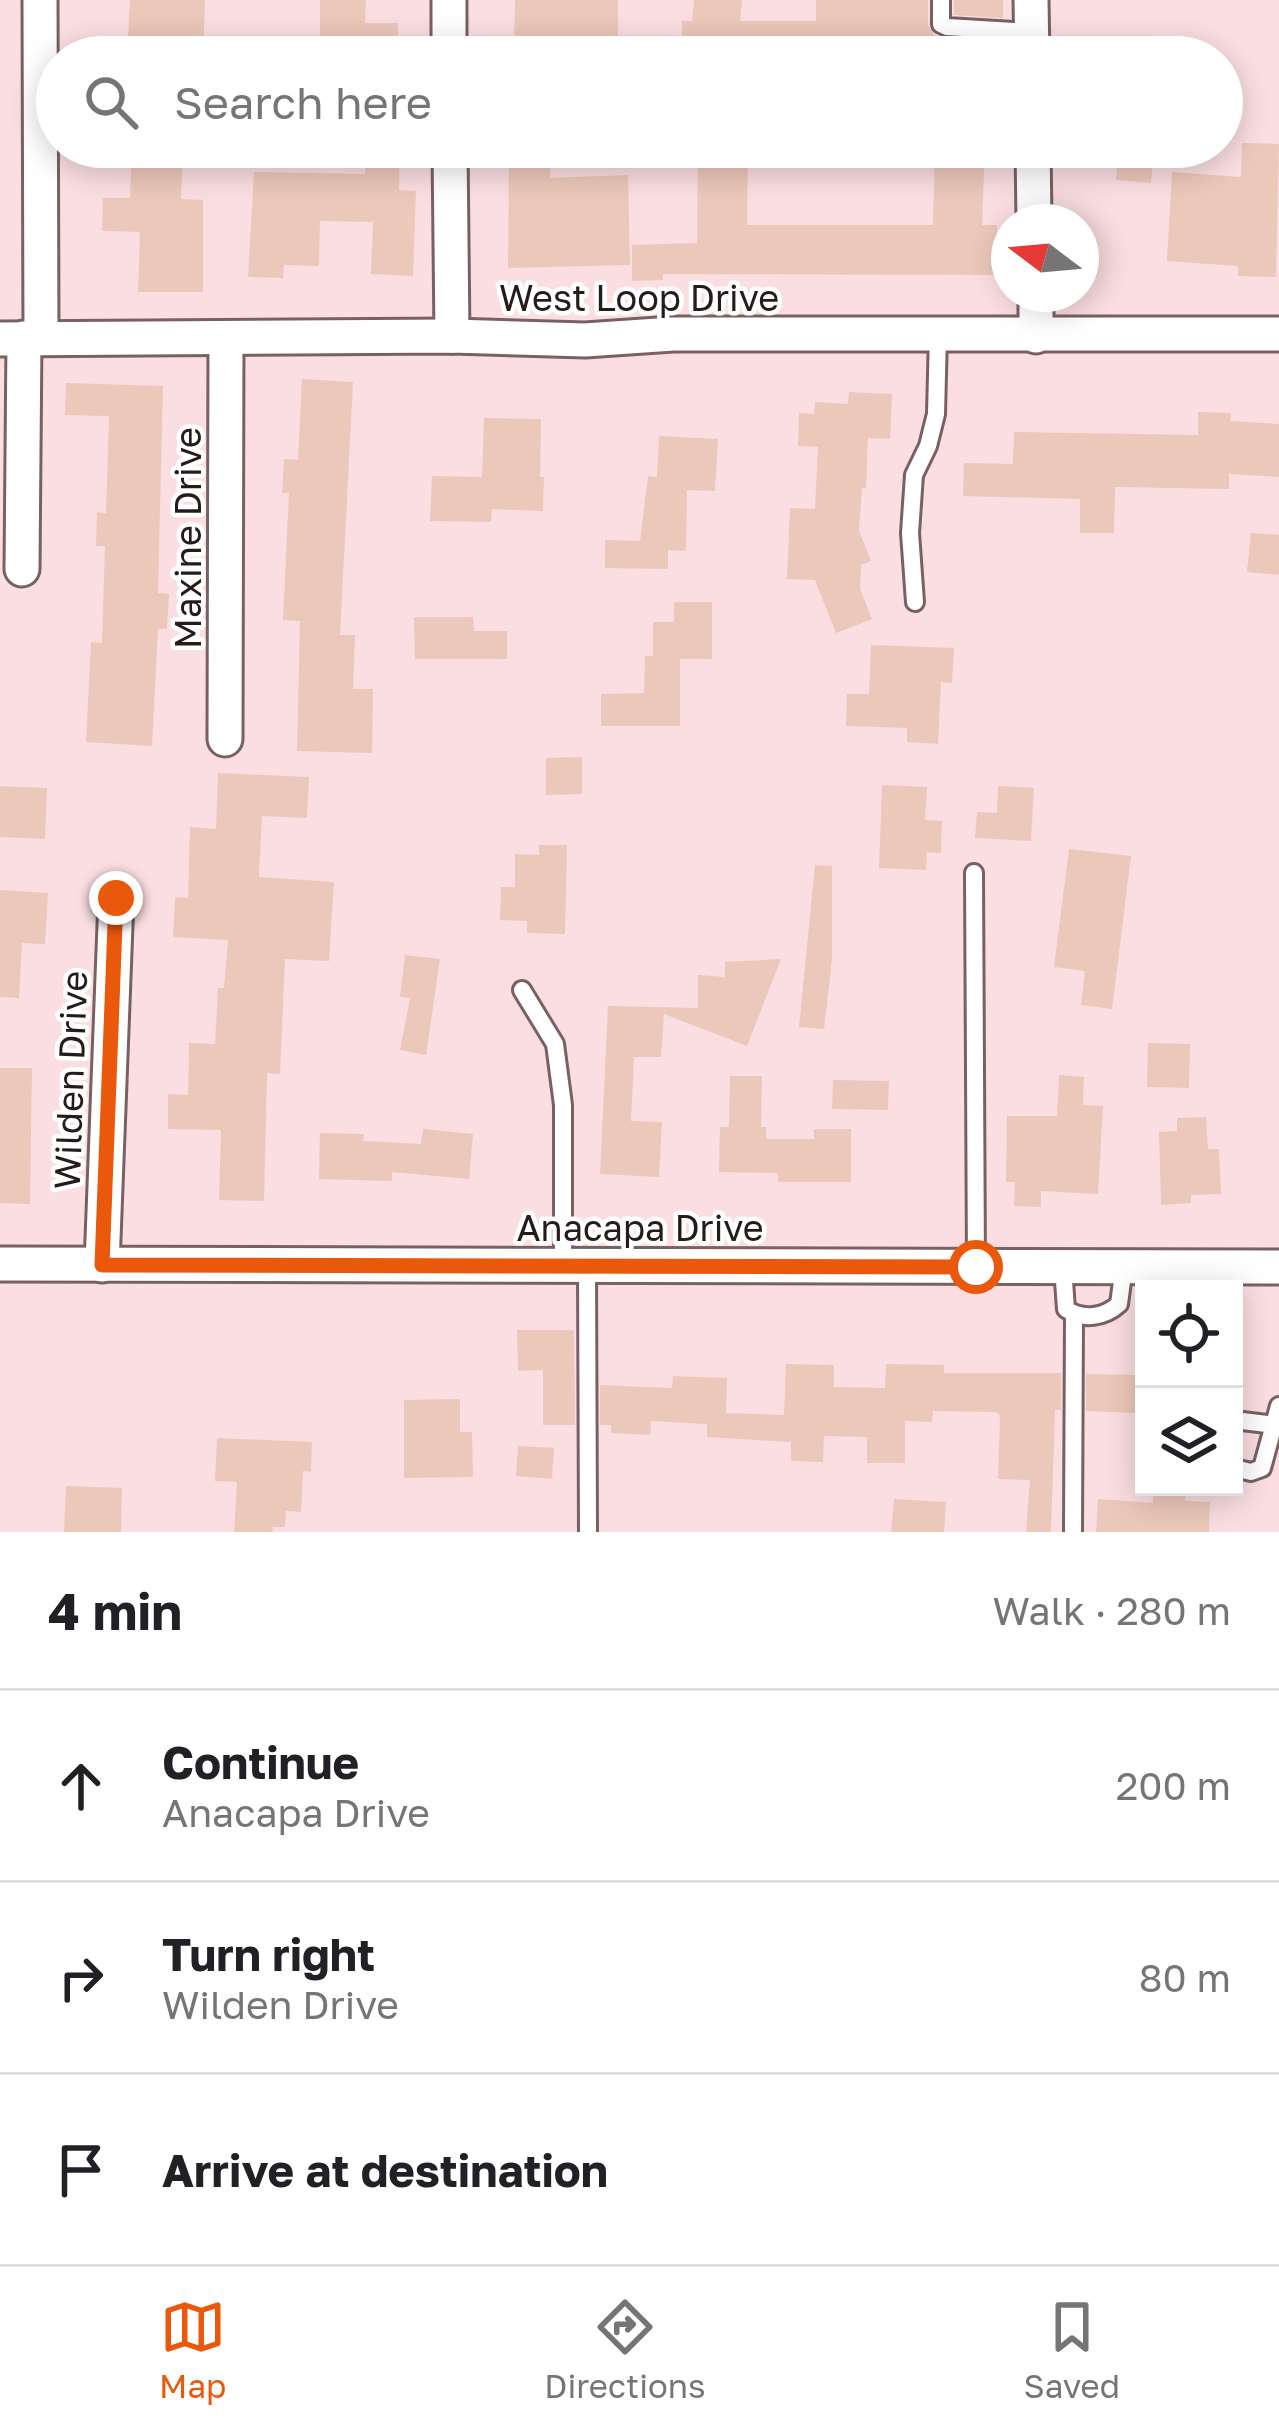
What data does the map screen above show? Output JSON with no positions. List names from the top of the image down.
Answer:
{
  "streets": {
    "street": [
      "West Loop Drive",
      "Maxine Drive",
      "Wilden Drive",
      "Anacapa Drive"
    ]
  },
  "crossings": [
    ["West Loop Drive", "Maxine Drive"],
    ["Wilden Drive", "Anacapa Drive"]
  ],
  "north": "left",
  "page": {
    "search": "Search here",
    "heading": ["4 min", "Walk · 280 m"],
    "list": [
      ["Continue", "Anacapa Drive", "200 m"],
      ["Turn right", "Wilden Drive", "80 m"],
      "Arrive at destination"
    ],
    "nav": ["Map", "Directions", "Saved"]
  }
}
